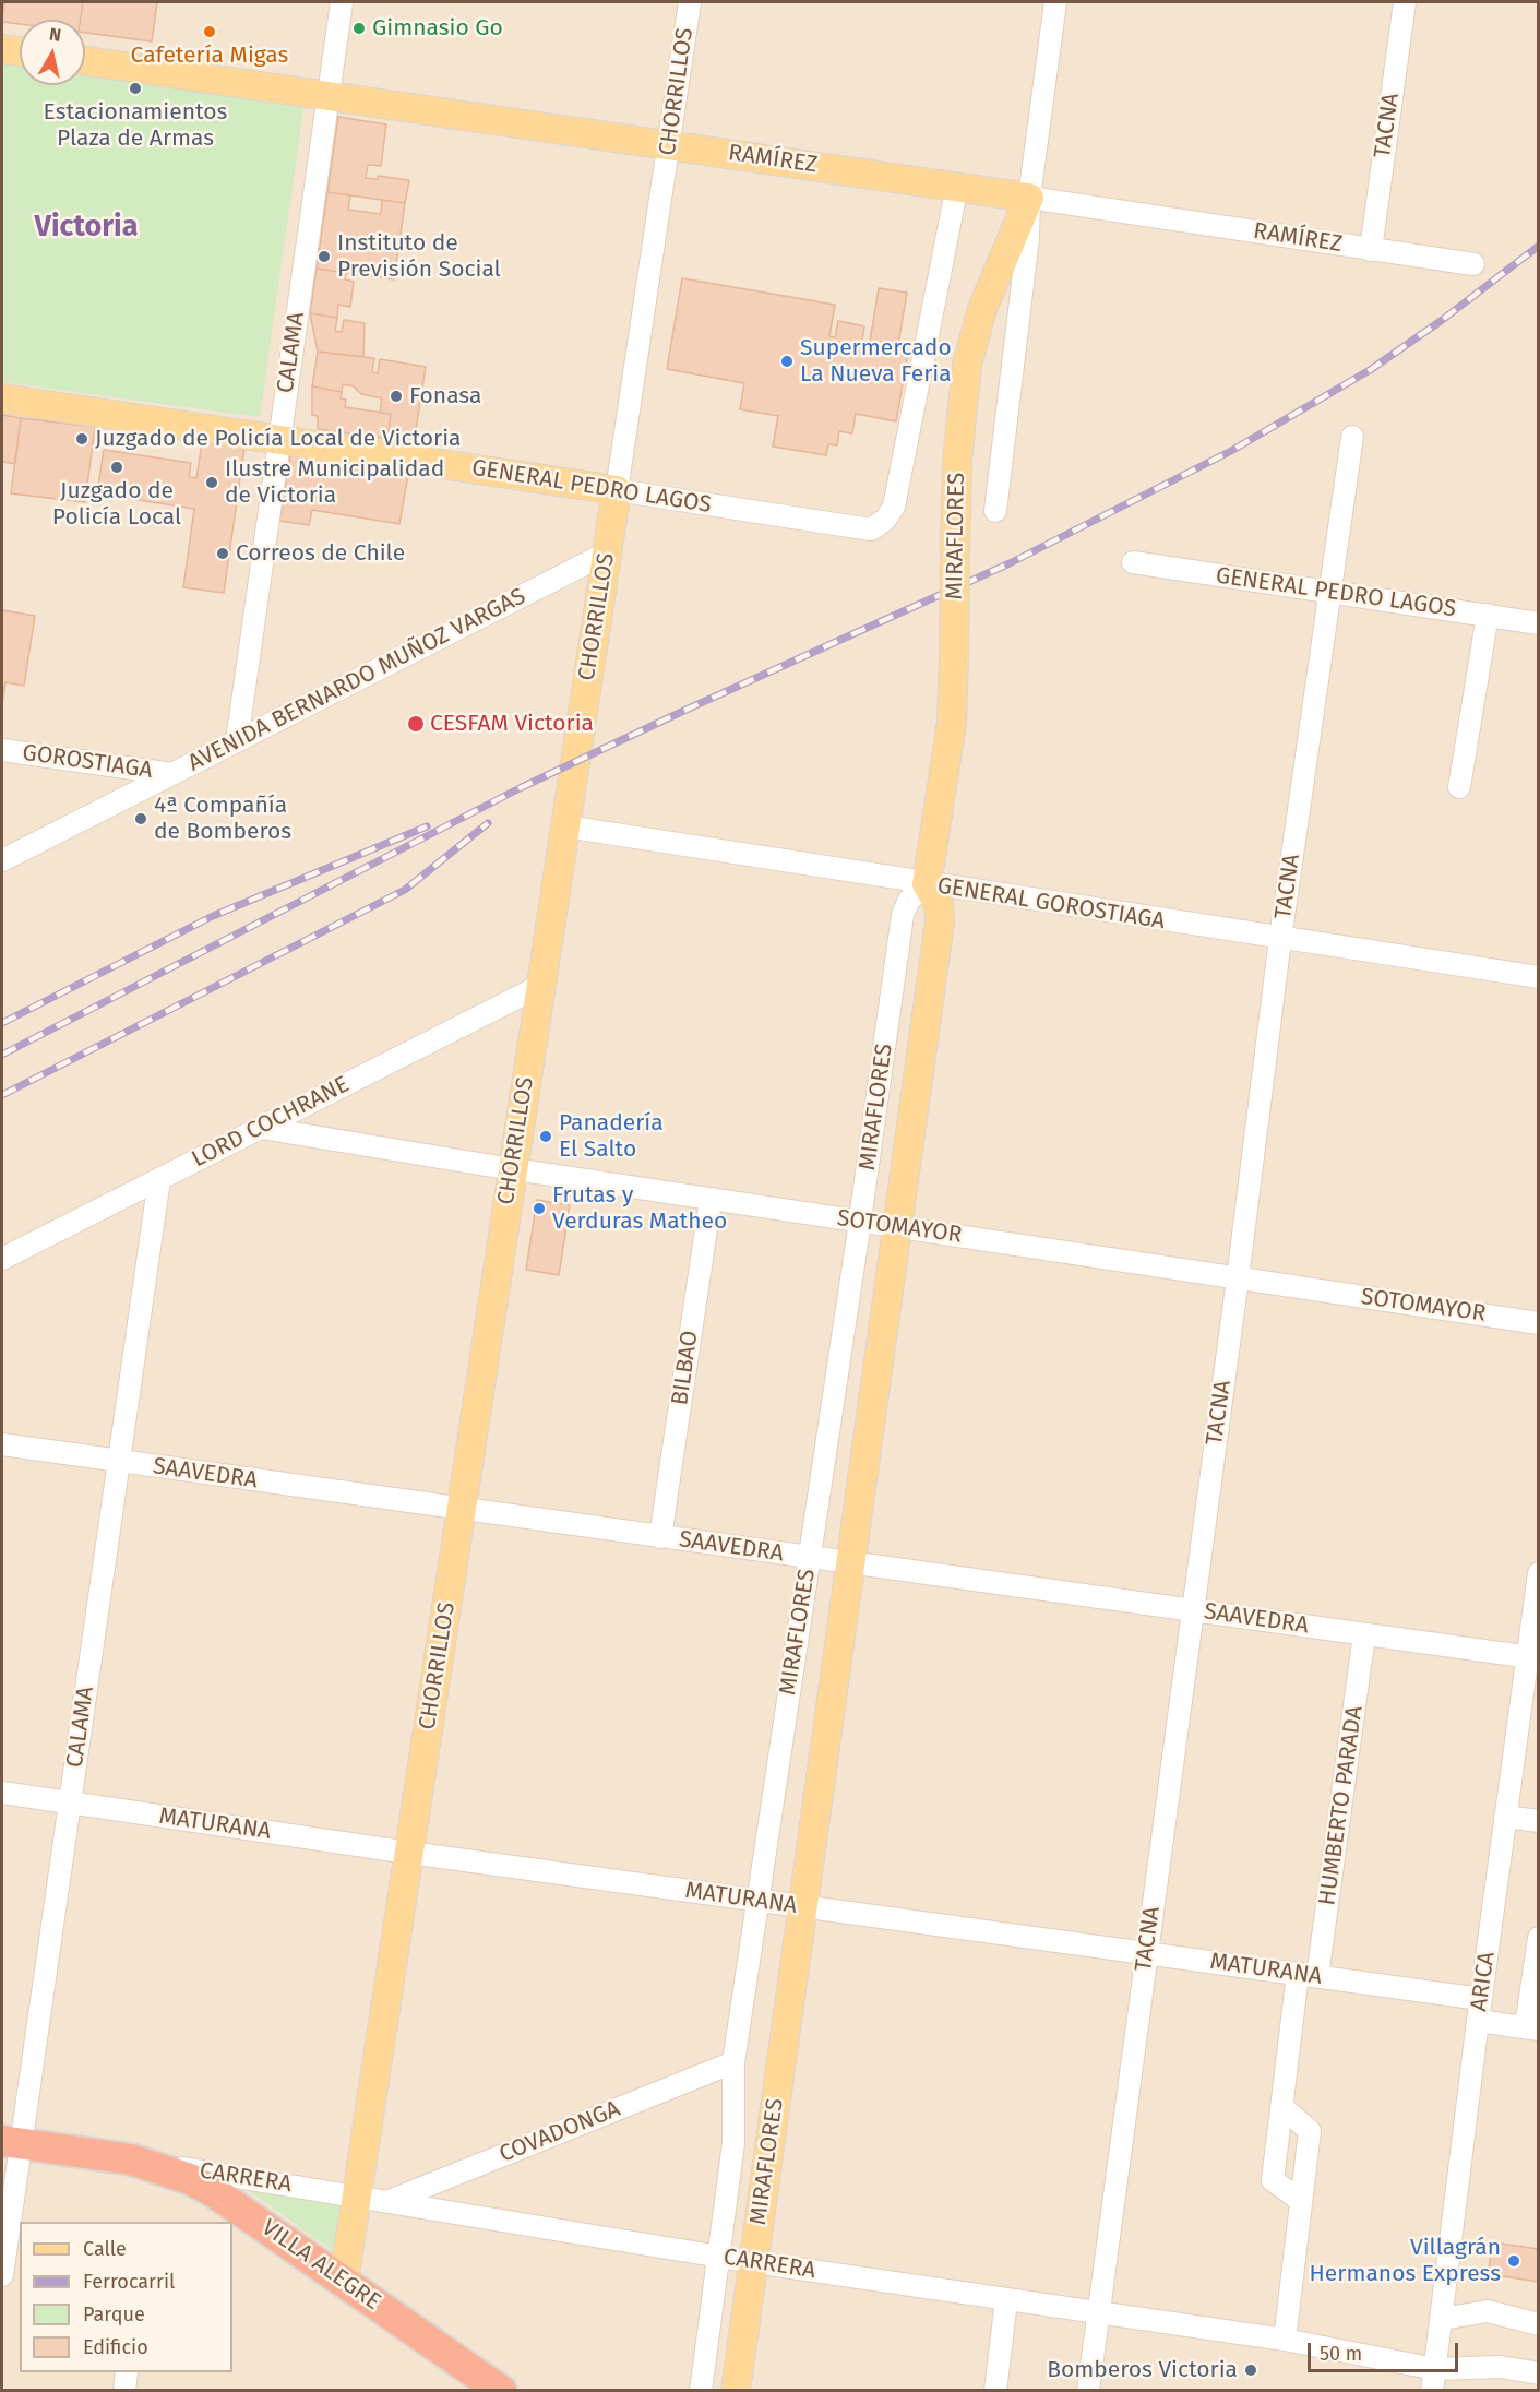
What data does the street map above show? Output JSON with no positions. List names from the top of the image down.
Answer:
{
  "streets": {
    "highway": ["CARRERA", "VILLA ALEGRE"],
    "main road": [
      "CHORRILLOS",
      "RAMÍREZ",
      "GENERAL PEDRO LAGOS",
      "MIRAFLORES"
    ],
    "street": [
      "TACNA",
      "CALAMA",
      "AVENIDA BERNARDO MUÑOZ VARGAS",
      "GOROSTIAGA",
      "GENERAL GOROSTIAGA",
      "LORD COCHRANE",
      "SOTOMAYOR",
      "BILBAO",
      "SAAVEDRA",
      "HUMBERTO PARADA",
      "MATURANA",
      "ARICA",
      "COVADONGA"
    ]
  },
  "crossings": [
    ["CHORRILLOS", "RAMÍREZ"],
    ["CHORRILLOS", "GENERAL PEDRO LAGOS"],
    ["CHORRILLOS", "AVENIDA BERNARDO MUÑOZ VARGAS"],
    ["CHORRILLOS", "GENERAL GOROSTIAGA"],
    ["CHORRILLOS", "LORD COCHRANE"],
    ["CHORRILLOS", "SOTOMAYOR"],
    ["CHORRILLOS", "SAAVEDRA"],
    ["CHORRILLOS", "MATURANA"],
    ["CHORRILLOS", "CARRERA"],
    ["CHORRILLOS", "VILLA ALEGRE"],
    ["TACNA", "RAMÍREZ"],
    ["TACNA", "GENERAL PEDRO LAGOS"],
    ["TACNA", "GENERAL GOROSTIAGA"],
    ["TACNA", "SOTOMAYOR"],
    ["TACNA", "SAAVEDRA"],
    ["TACNA", "MATURANA"],
    ["TACNA", "CARRERA"],
    ["RAMÍREZ", "CALAMA"],
    ["RAMÍREZ", "GENERAL PEDRO LAGOS"],
    ["RAMÍREZ", "MIRAFLORES"],
    ["CALAMA", "GENERAL PEDRO LAGOS"],
    ["CALAMA", "AVENIDA BERNARDO MUÑOZ VARGAS"],
    ["CALAMA", "LORD COCHRANE"],
    ["CALAMA", "SAAVEDRA"],
    ["CALAMA", "MATURANA"],
    ["CALAMA", "CARRERA"],
    ["MIRAFLORES", "GENERAL GOROSTIAGA"],
    ["MIRAFLORES", "SOTOMAYOR"],
    ["MIRAFLORES", "SAAVEDRA"],
    ["MIRAFLORES", "MATURANA"],
    ["MIRAFLORES", "COVADONGA"],
    ["MIRAFLORES", "CARRERA"],
    ["AVENIDA BERNARDO MUÑOZ VARGAS", "GOROSTIAGA"],
    ["LORD COCHRANE", "SOTOMAYOR"],
    ["SOTOMAYOR", "BILBAO"],
    ["BILBAO", "SAAVEDRA"],
    ["SAAVEDRA", "HUMBERTO PARADA"],
    ["SAAVEDRA", "ARICA"],
    ["HUMBERTO PARADA", "MATURANA"],
    ["MATURANA", "ARICA"],
    ["ARICA", "CARRERA"],
    ["COVADONGA", "CARRERA"],
    ["CARRERA", "VILLA ALEGRE"]
  ],
  "districts": ["Victoria"],
  "places": [
    "Gimnasio Go",
    "Cafetería Migas",
    "Estacionamientos Plaza de Armas",
    "Instituto de Previsión Social",
    "Supermercado La Nueva Feria",
    "Fonasa",
    "Juzgado de Policía Local de Victoria",
    "Juzgado de Policía Local",
    "Ilustre Municipalidad de Victoria",
    "Correos de Chile",
    "CESFAM Victoria",
    "4ª Compañía de Bomberos",
    "Panadería El Salto",
    "Frutas y Verduras Matheo",
    "Villagrán Hermanos Express",
    "Bomberos Victoria"
  ],
  "legend": [
    "Calle",
    "Ferrocarril",
    "Parque",
    "Edificio"
  ],
  "scale_bar": "50 m",
  "north": "top"
}
